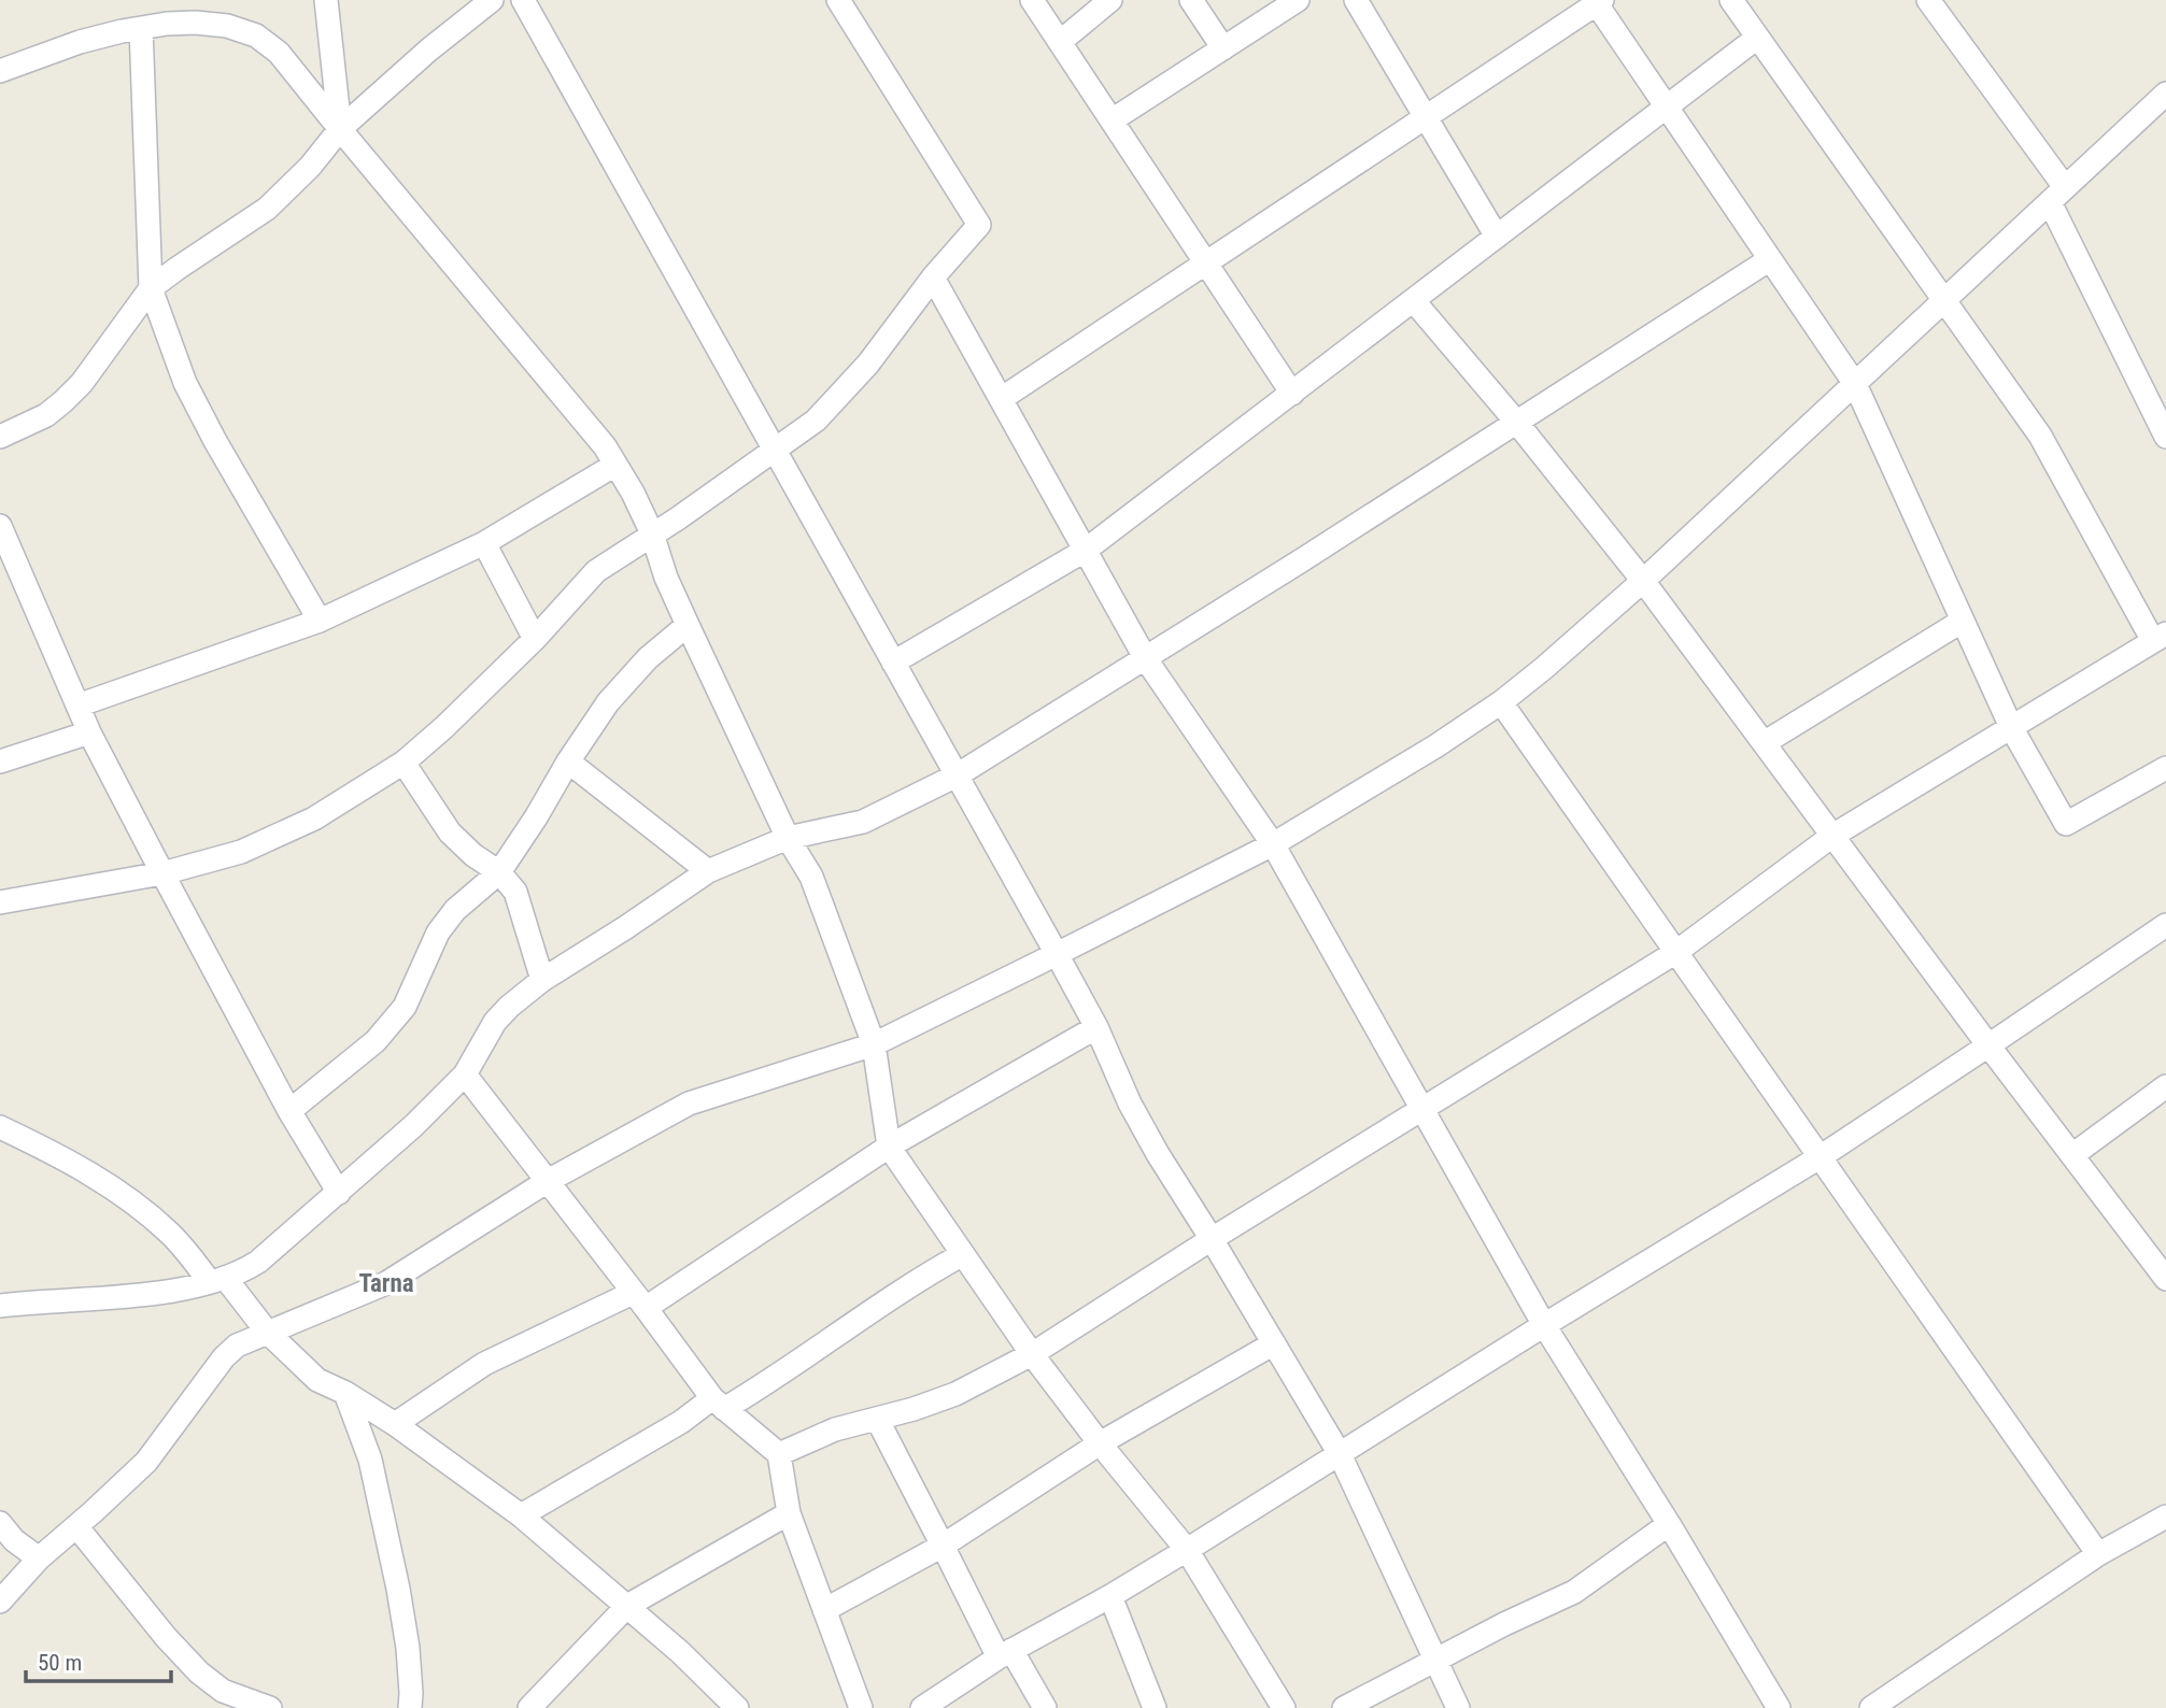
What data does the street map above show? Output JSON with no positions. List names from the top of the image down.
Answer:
{
  "districts": ["Tarna"],
  "scale_bar": "50 m"
}
